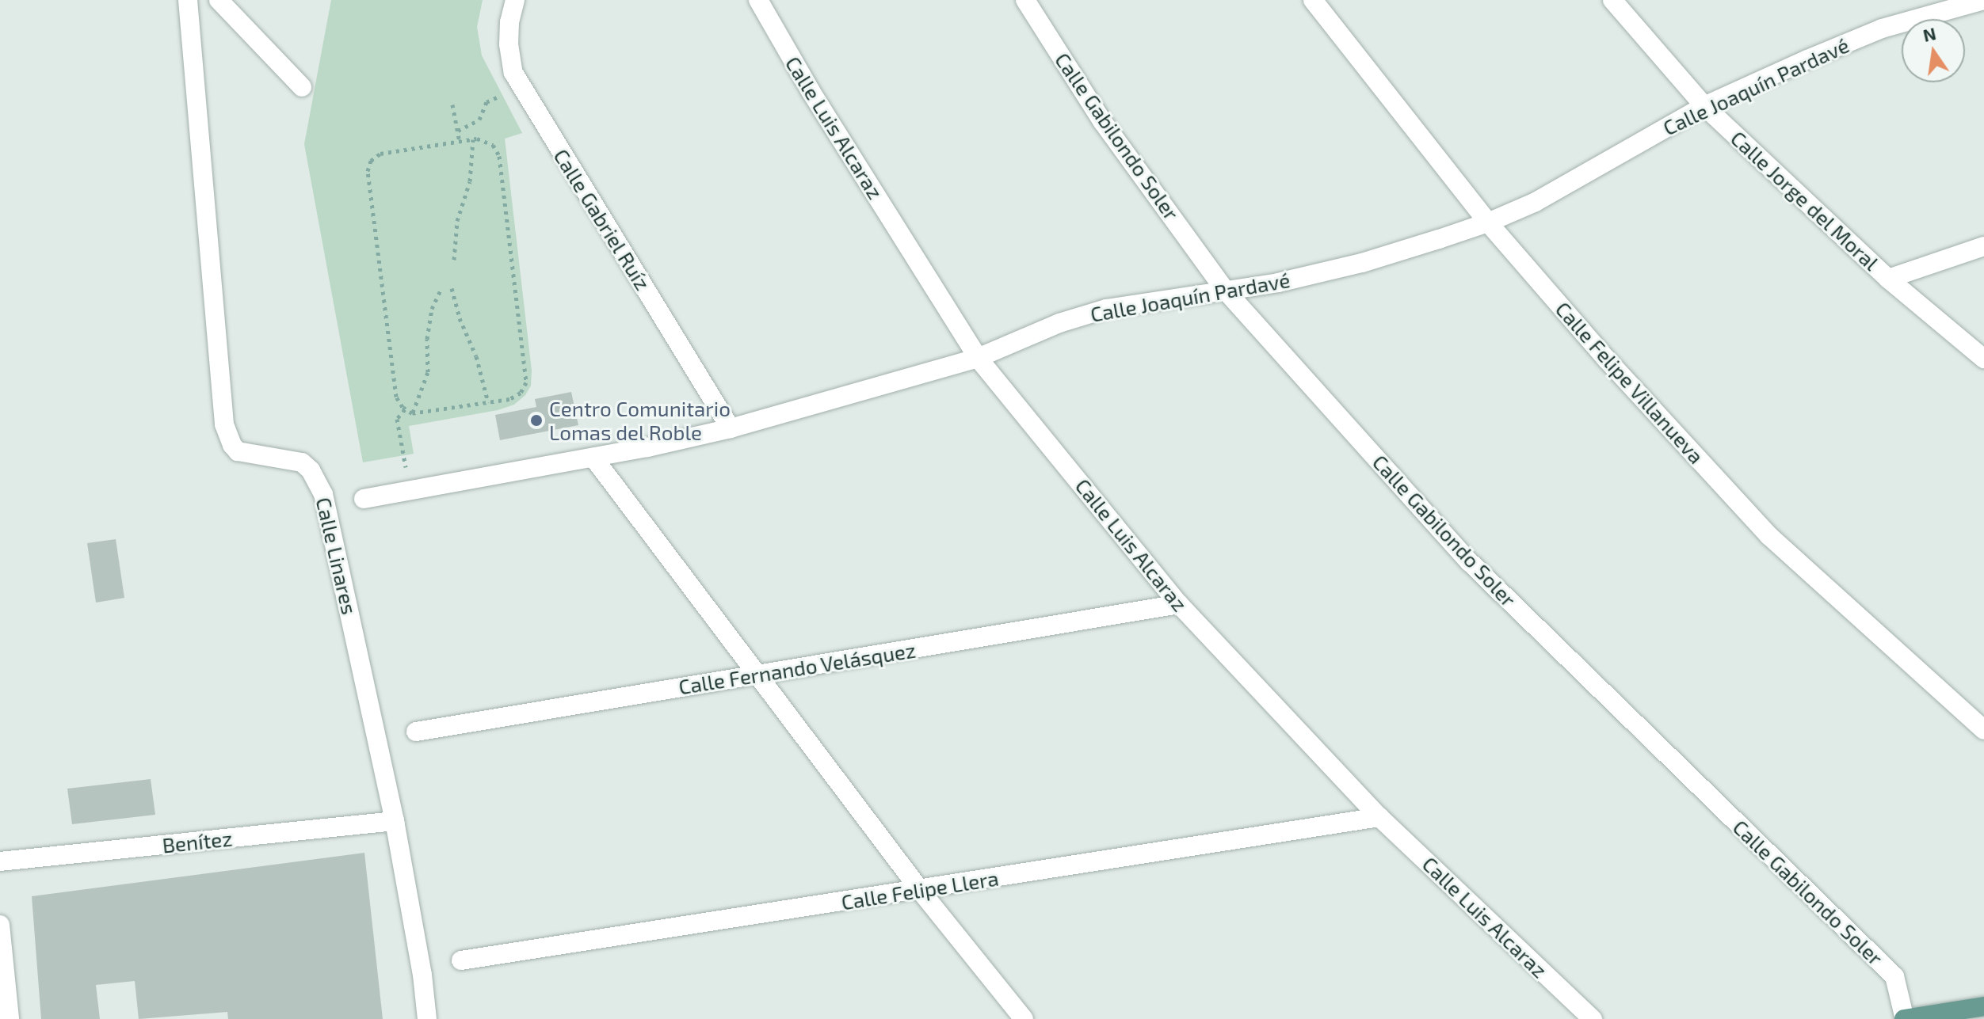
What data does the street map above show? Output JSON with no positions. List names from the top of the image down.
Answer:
{
  "streets": {
    "street": [
      "Calle Joaquín Pardavé",
      "Calle Luis Alcaraz",
      "Calle Gabilondo Soler",
      "Calle Jorge del Moral",
      "Calle Gabriel Ruíz",
      "Calle Felipe Villanueva",
      "Calle Linares",
      "Calle Fernando Velásquez",
      "Benítez",
      "Calle Felipe Llera"
    ]
  },
  "crossings": [
    ["Calle Joaquín Pardavé", "Calle Luis Alcaraz"],
    ["Calle Joaquín Pardavé", "Calle Gabilondo Soler"],
    ["Calle Joaquín Pardavé", "Calle Jorge del Moral"],
    ["Calle Joaquín Pardavé", "Calle Gabriel Ruíz"],
    ["Calle Joaquín Pardavé", "Calle Felipe Villanueva"],
    ["Calle Luis Alcaraz", "Calle Fernando Velásquez"],
    ["Calle Luis Alcaraz", "Calle Felipe Llera"],
    ["Calle Linares", "Benítez"]
  ],
  "places": ["Centro Comunitario Lomas del Roble"],
  "north": "top"
}
